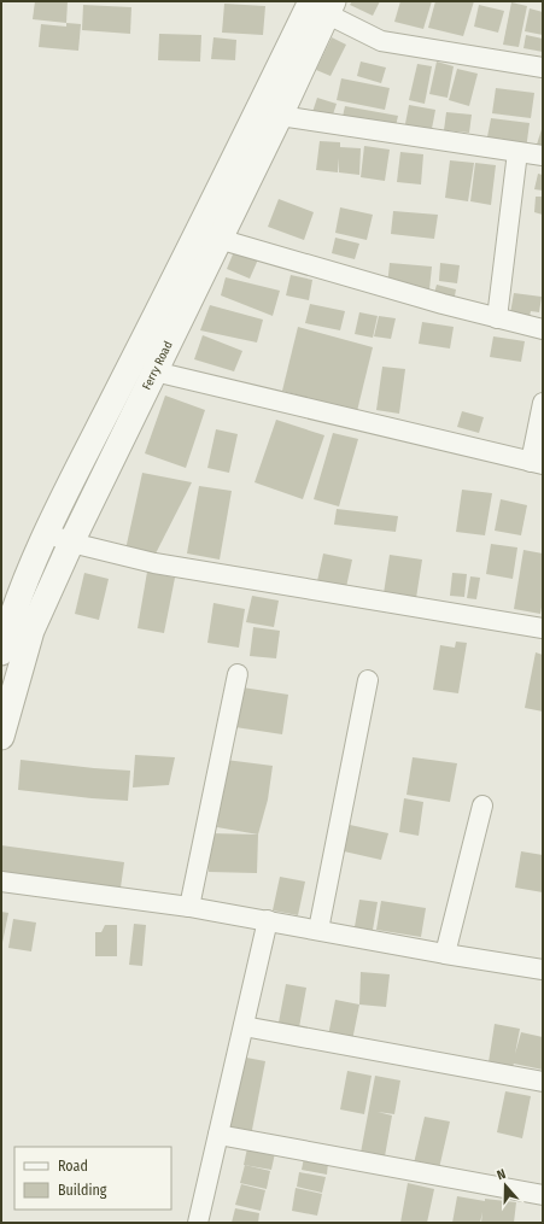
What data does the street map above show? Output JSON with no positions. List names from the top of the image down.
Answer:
{
  "streets": {
    "street": ["Ferry Road"]
  },
  "legend": ["Road", "Building"],
  "north": "top"
}
